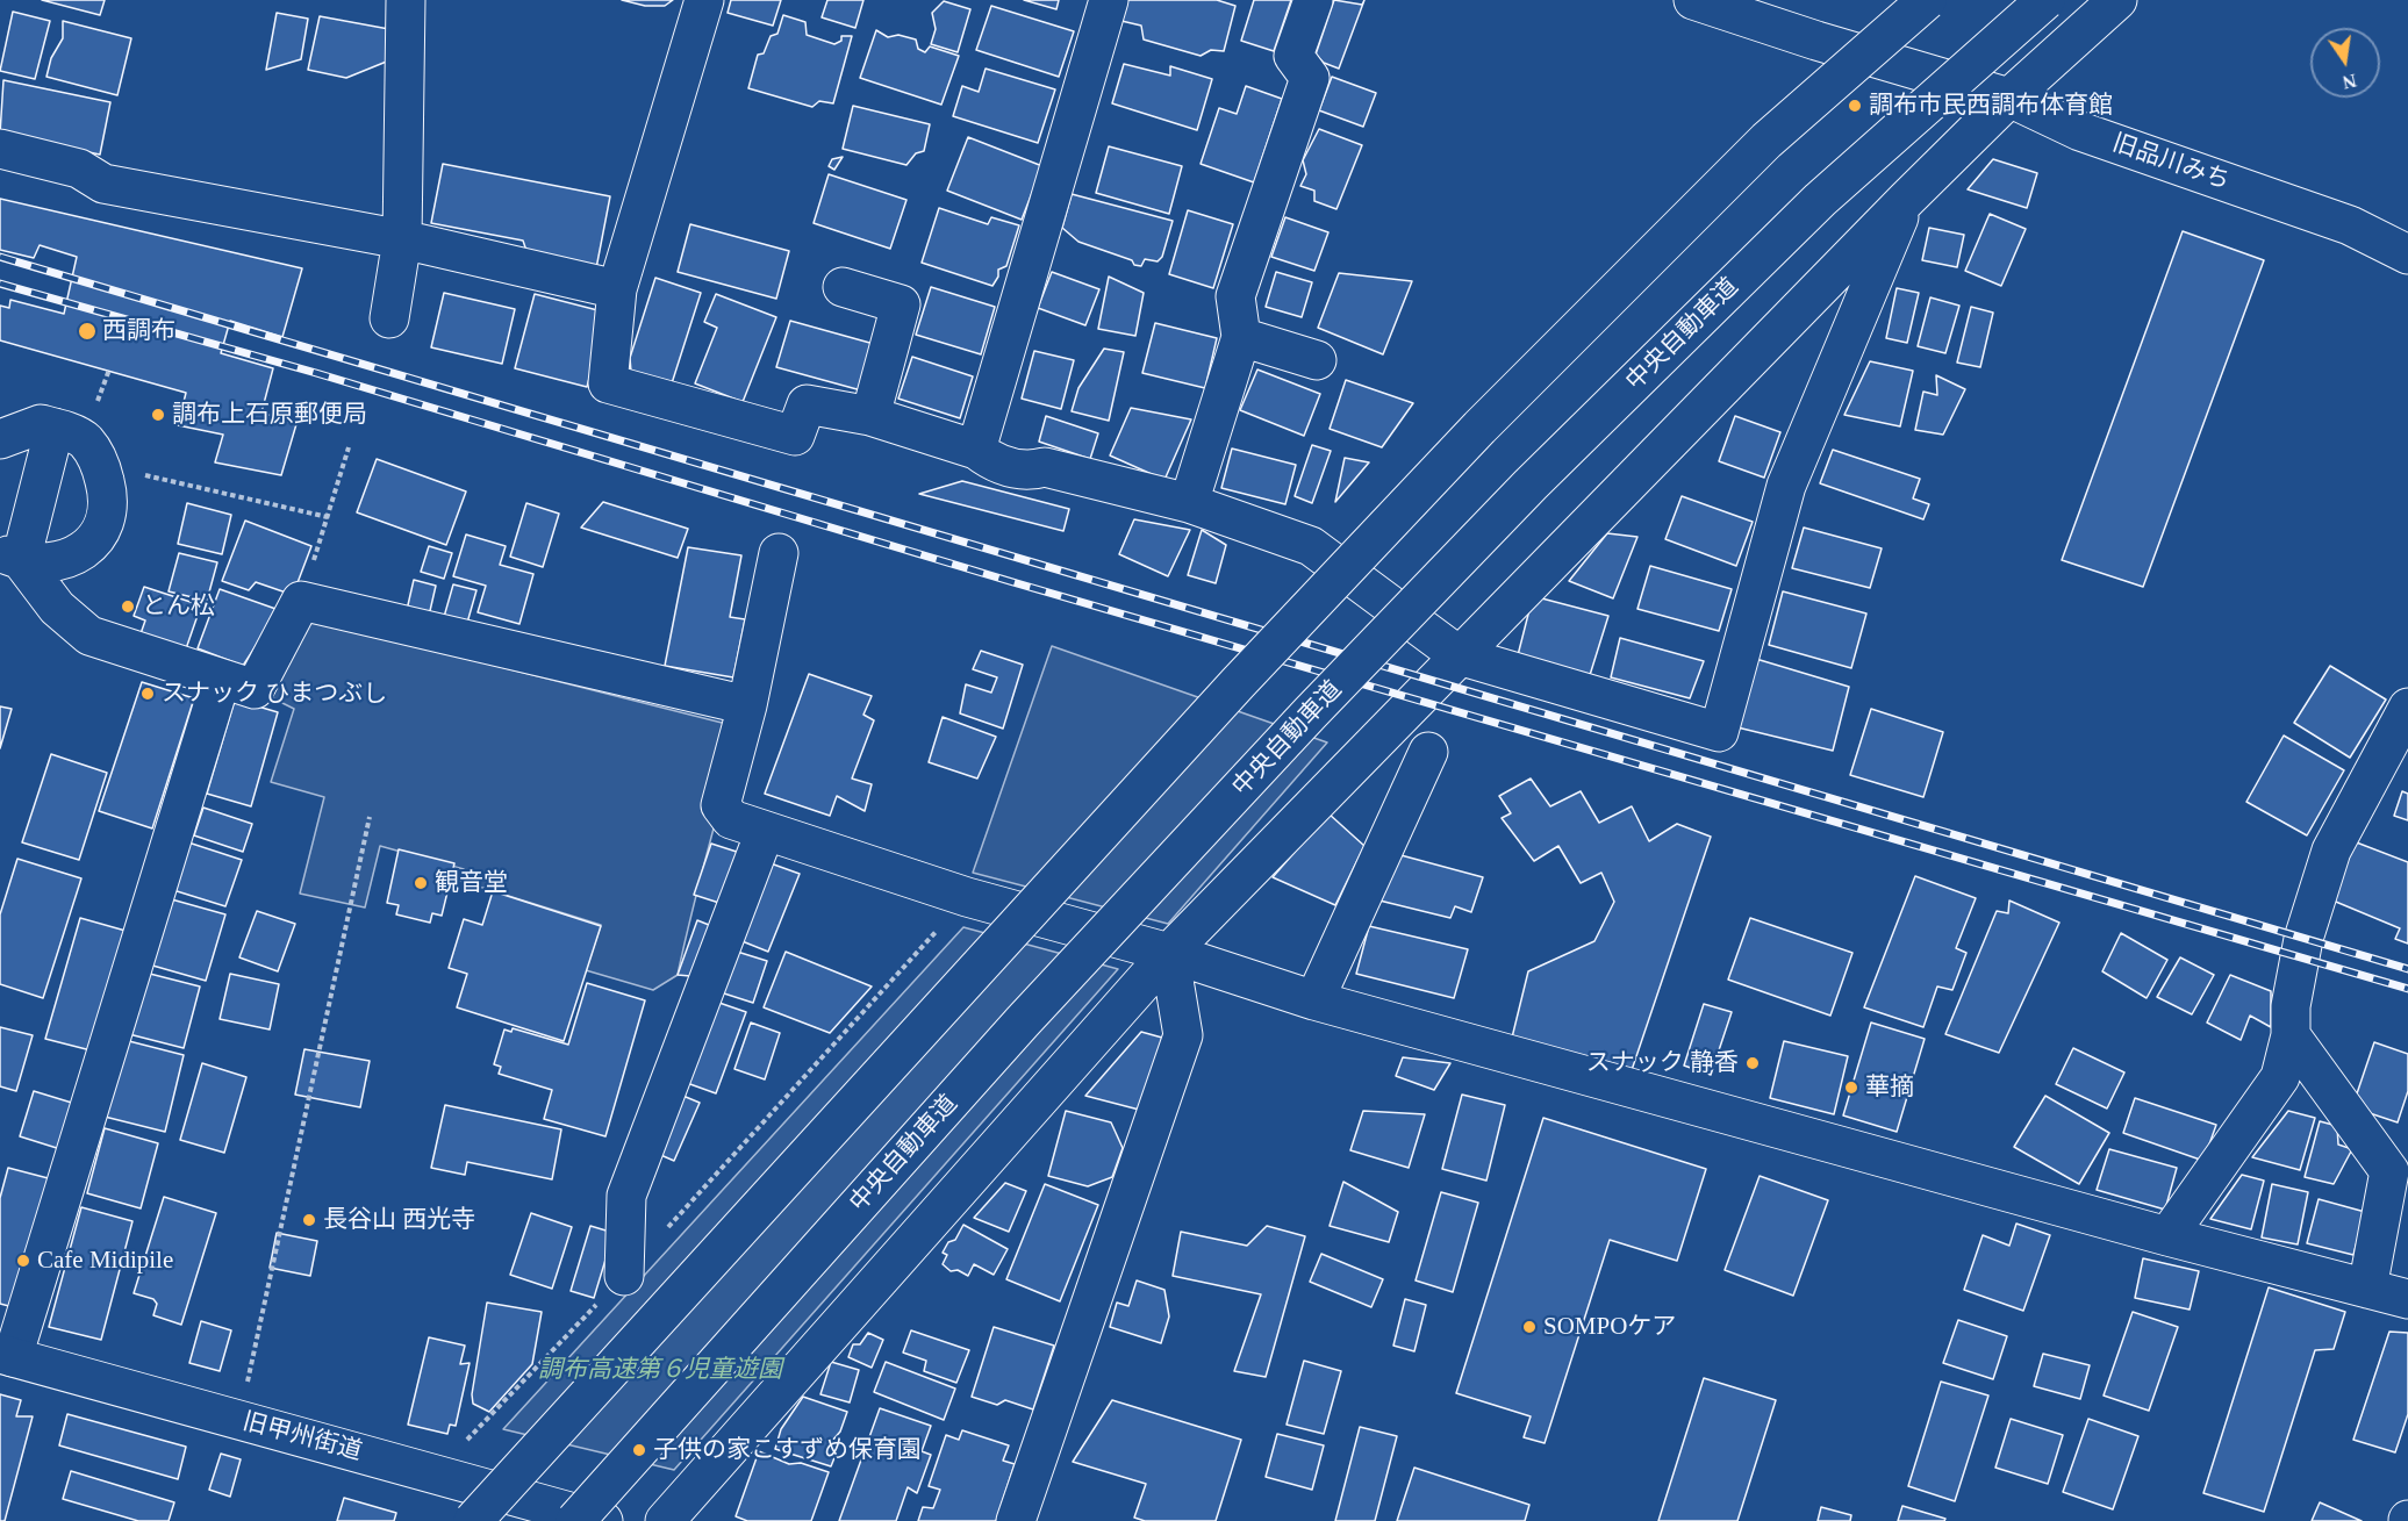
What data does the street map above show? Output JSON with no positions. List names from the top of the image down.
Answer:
{
  "streets": {
    "main road": ["旧品川みち", "中央自動車道", "旧甲州街道"]
  },
  "parks": ["調布高速第６児童遊園"],
  "places": [
    "調布市民西調布体育館",
    "西調布",
    "調布上石原郵便局",
    "とん松",
    "スナック ひまつぶし",
    "観音堂",
    "スナック 静香",
    "華摘",
    "長谷山 西光寺",
    "Cafe Midipile",
    "SOMPOケア",
    "子供の家こすずめ保育園"
  ],
  "north": "bottom"
}
